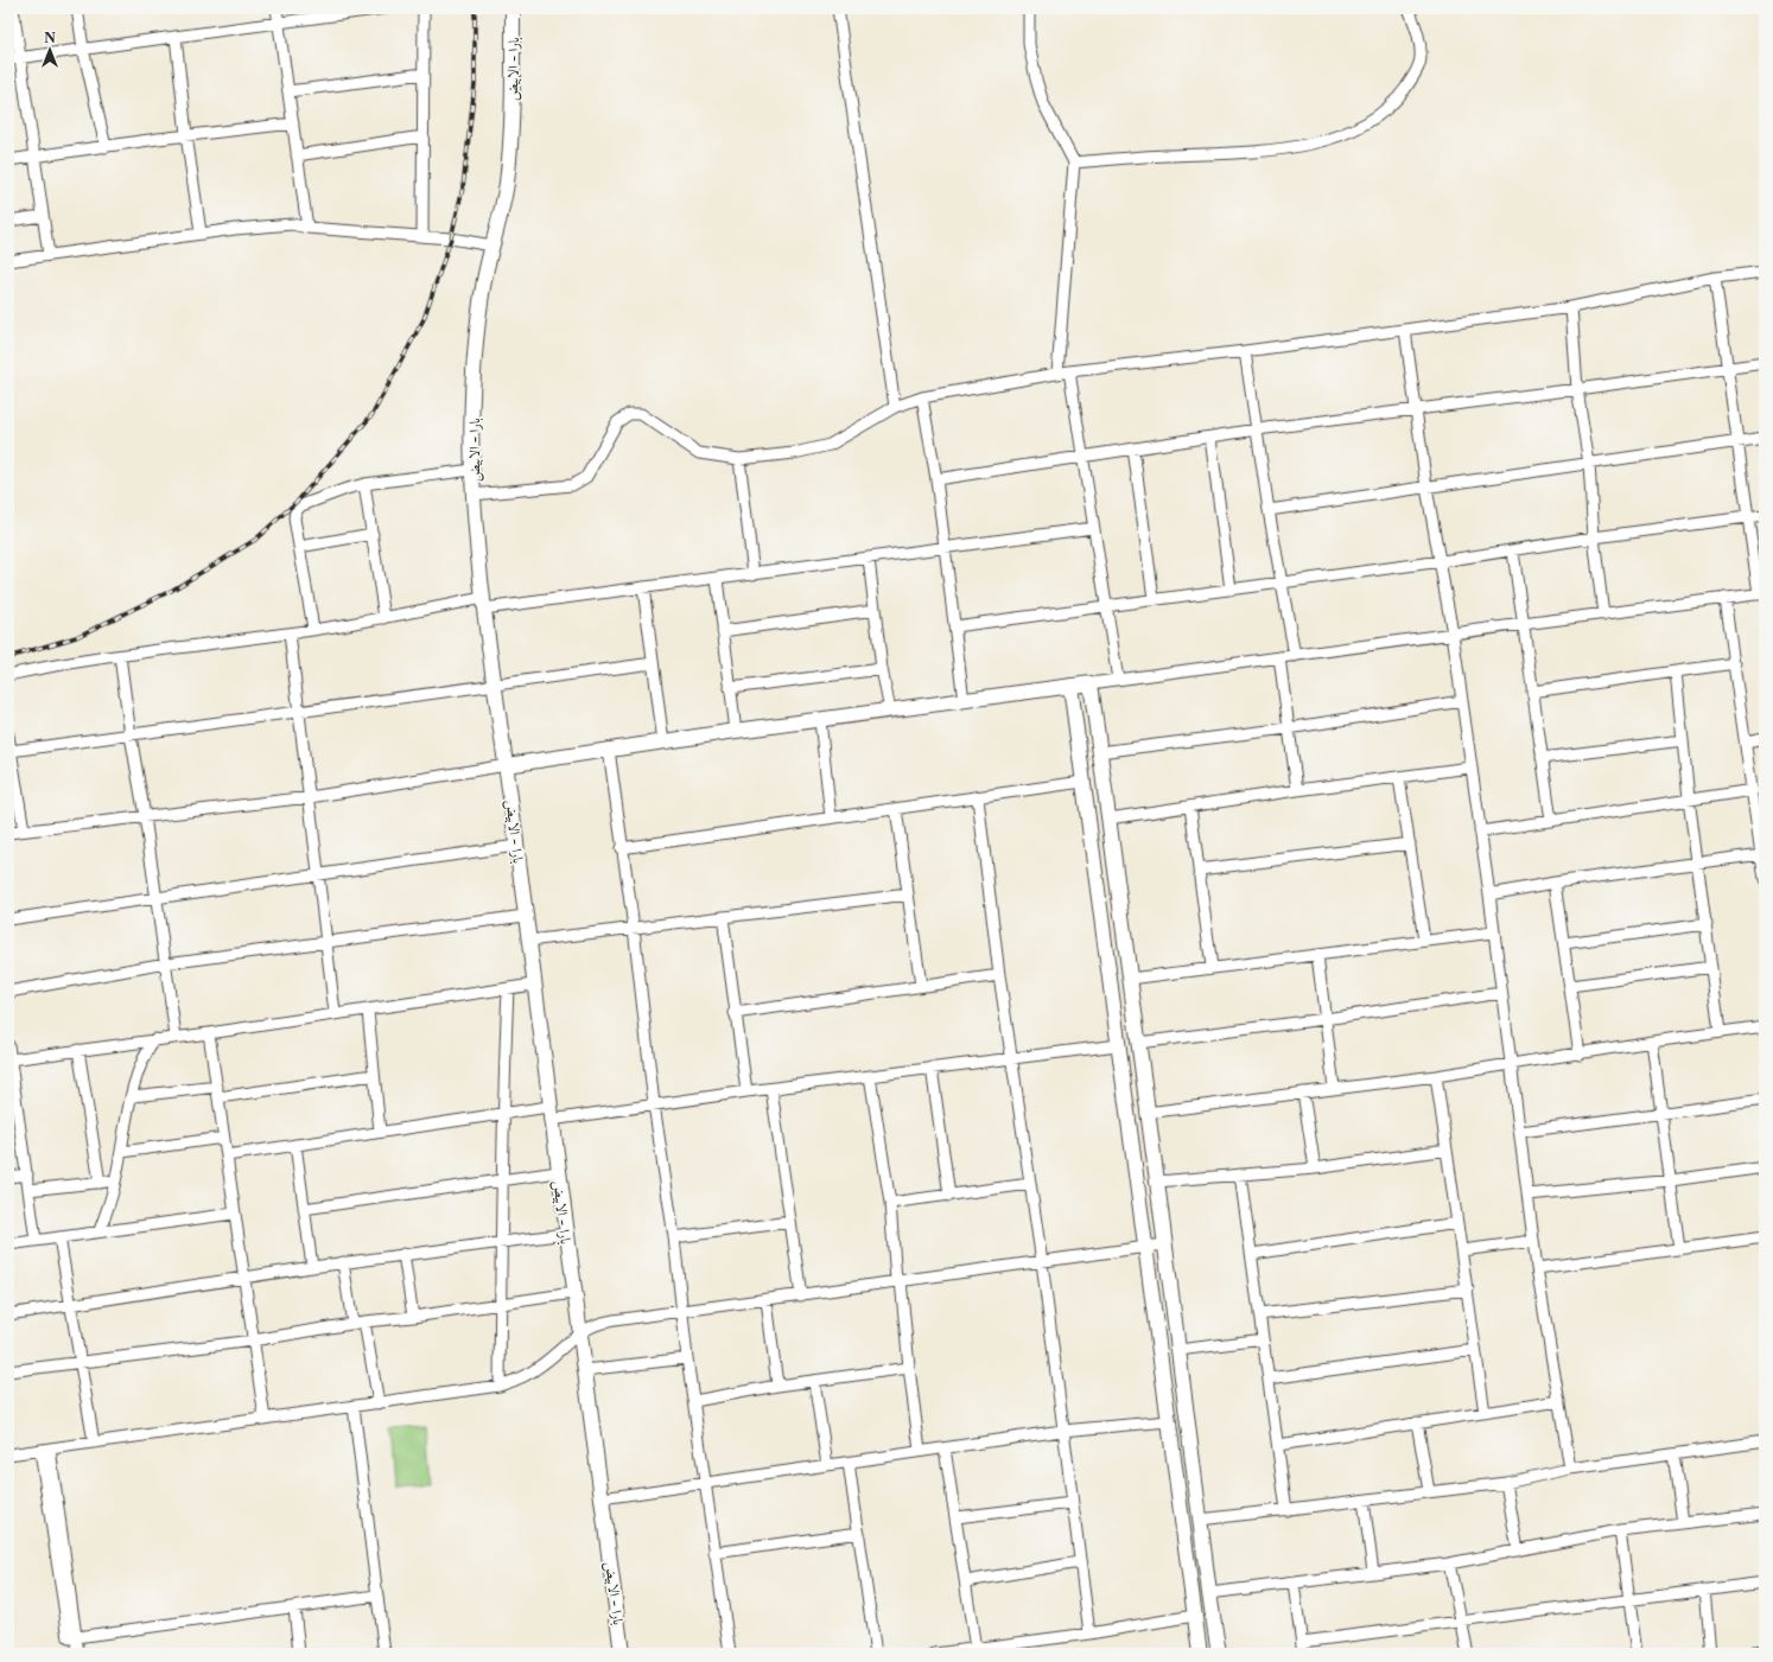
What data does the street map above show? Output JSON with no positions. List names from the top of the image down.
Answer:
{
  "streets": {
    "main road": ["بارا - الابيض"]
  },
  "north": "top"
}
